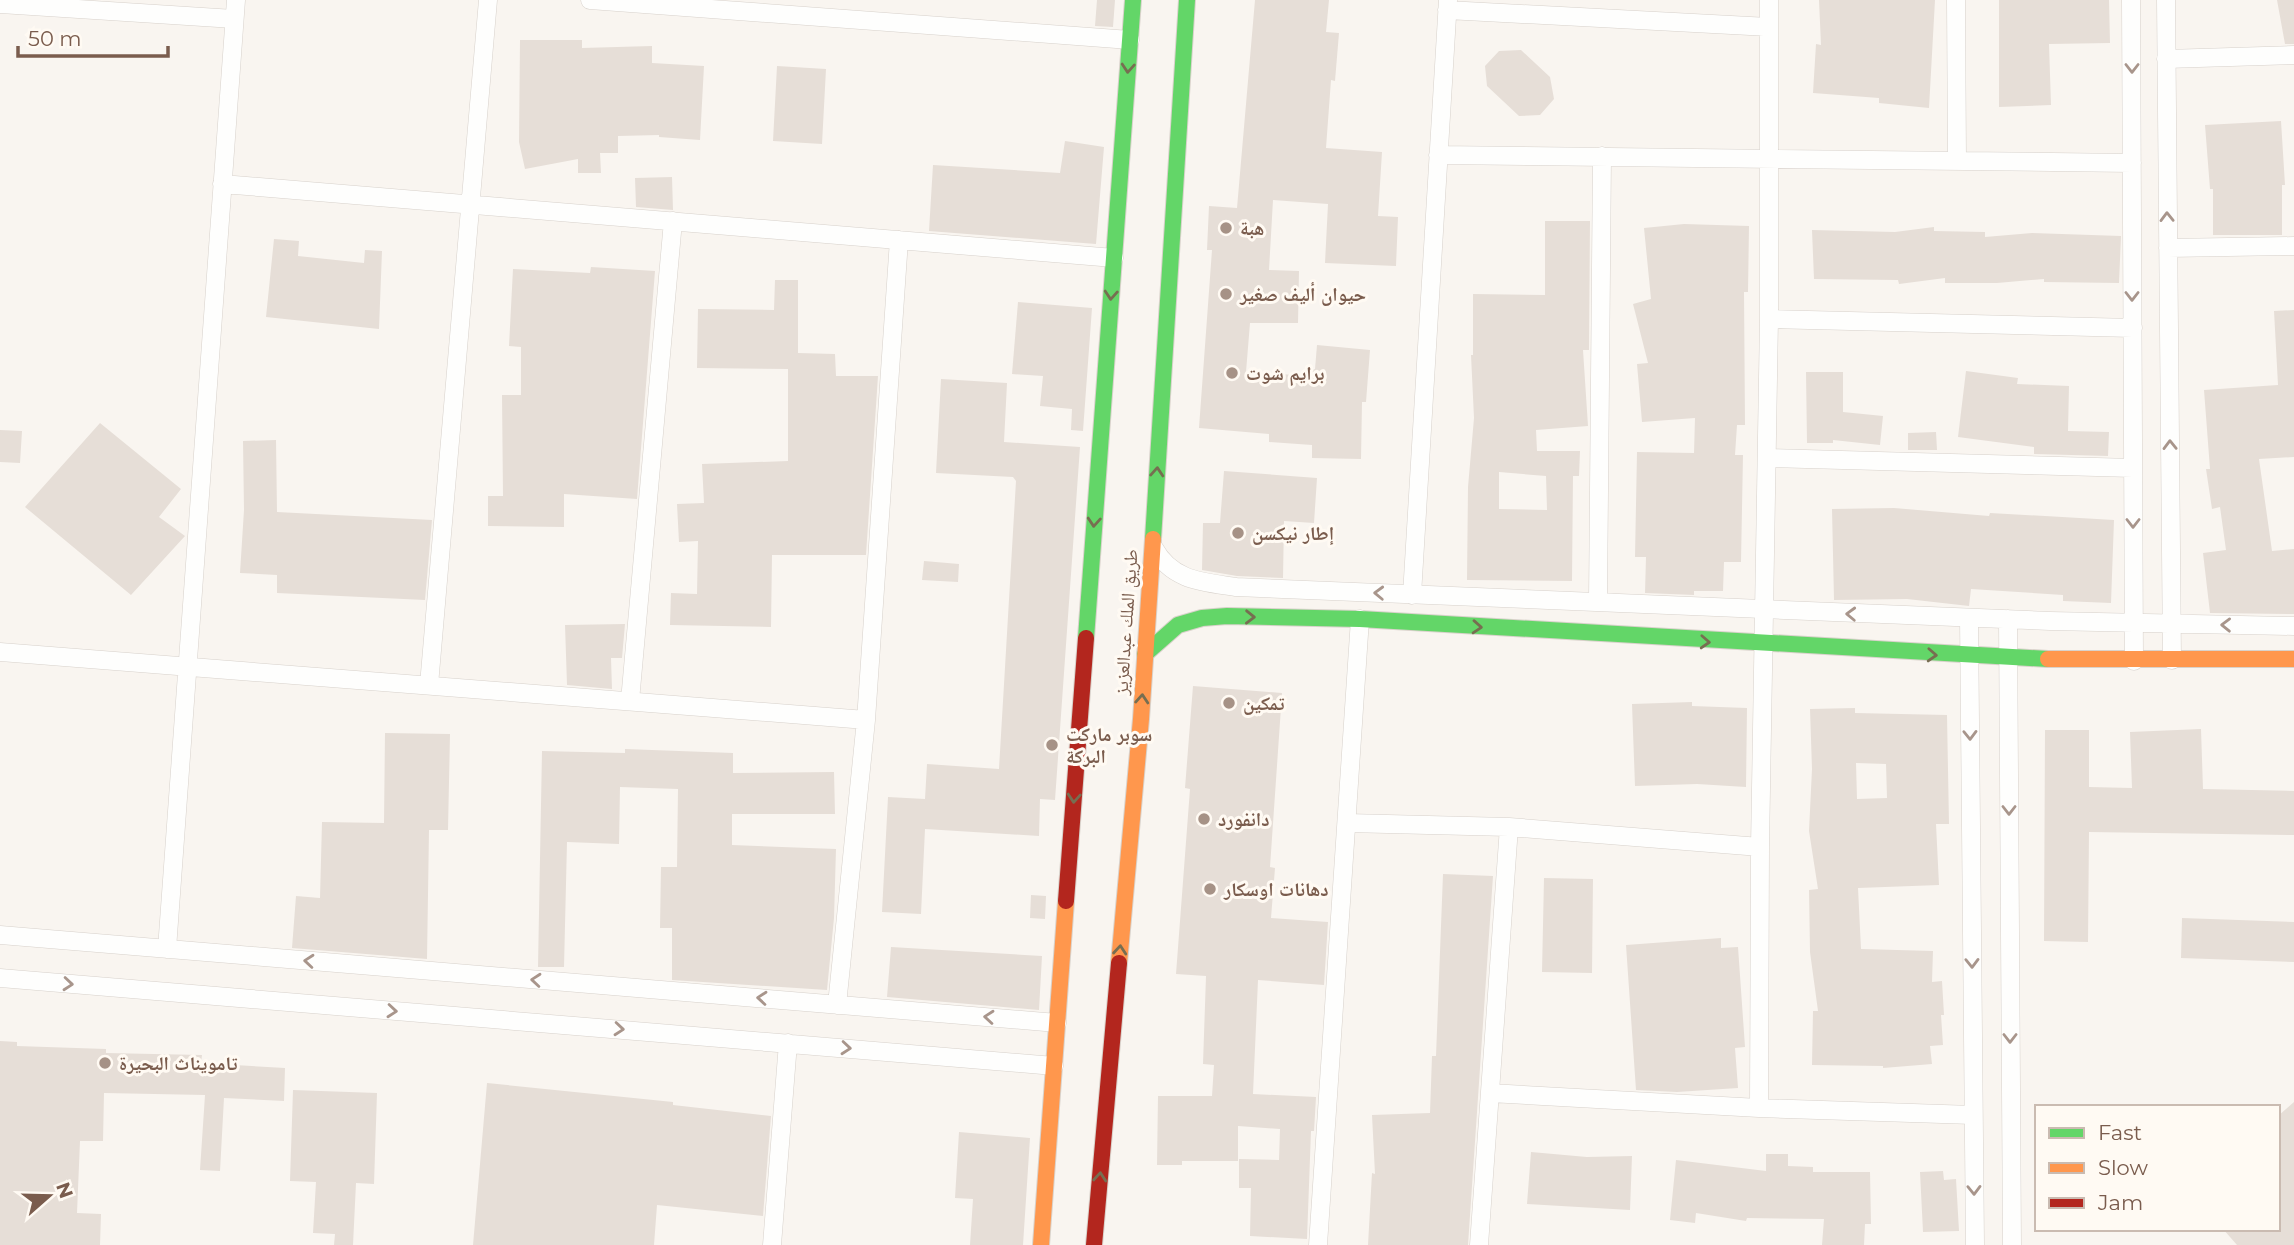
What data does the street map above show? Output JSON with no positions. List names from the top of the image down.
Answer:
{
  "streets": {
    "main road": ["طريق الملك عبدالعزيز"]
  },
  "places": [
    "هبة",
    "حيوان أليف صغير",
    "برايم شوت",
    "إطار نيكسن",
    "تمكين",
    "سوبر ماركت البركة",
    "دانفورد",
    "دهانات اوسكار",
    "تامويناث البحيرة"
  ],
  "legend": ["Fast", "Slow", "Jam"],
  "scale_bar": "50 m",
  "north": "right"
}
